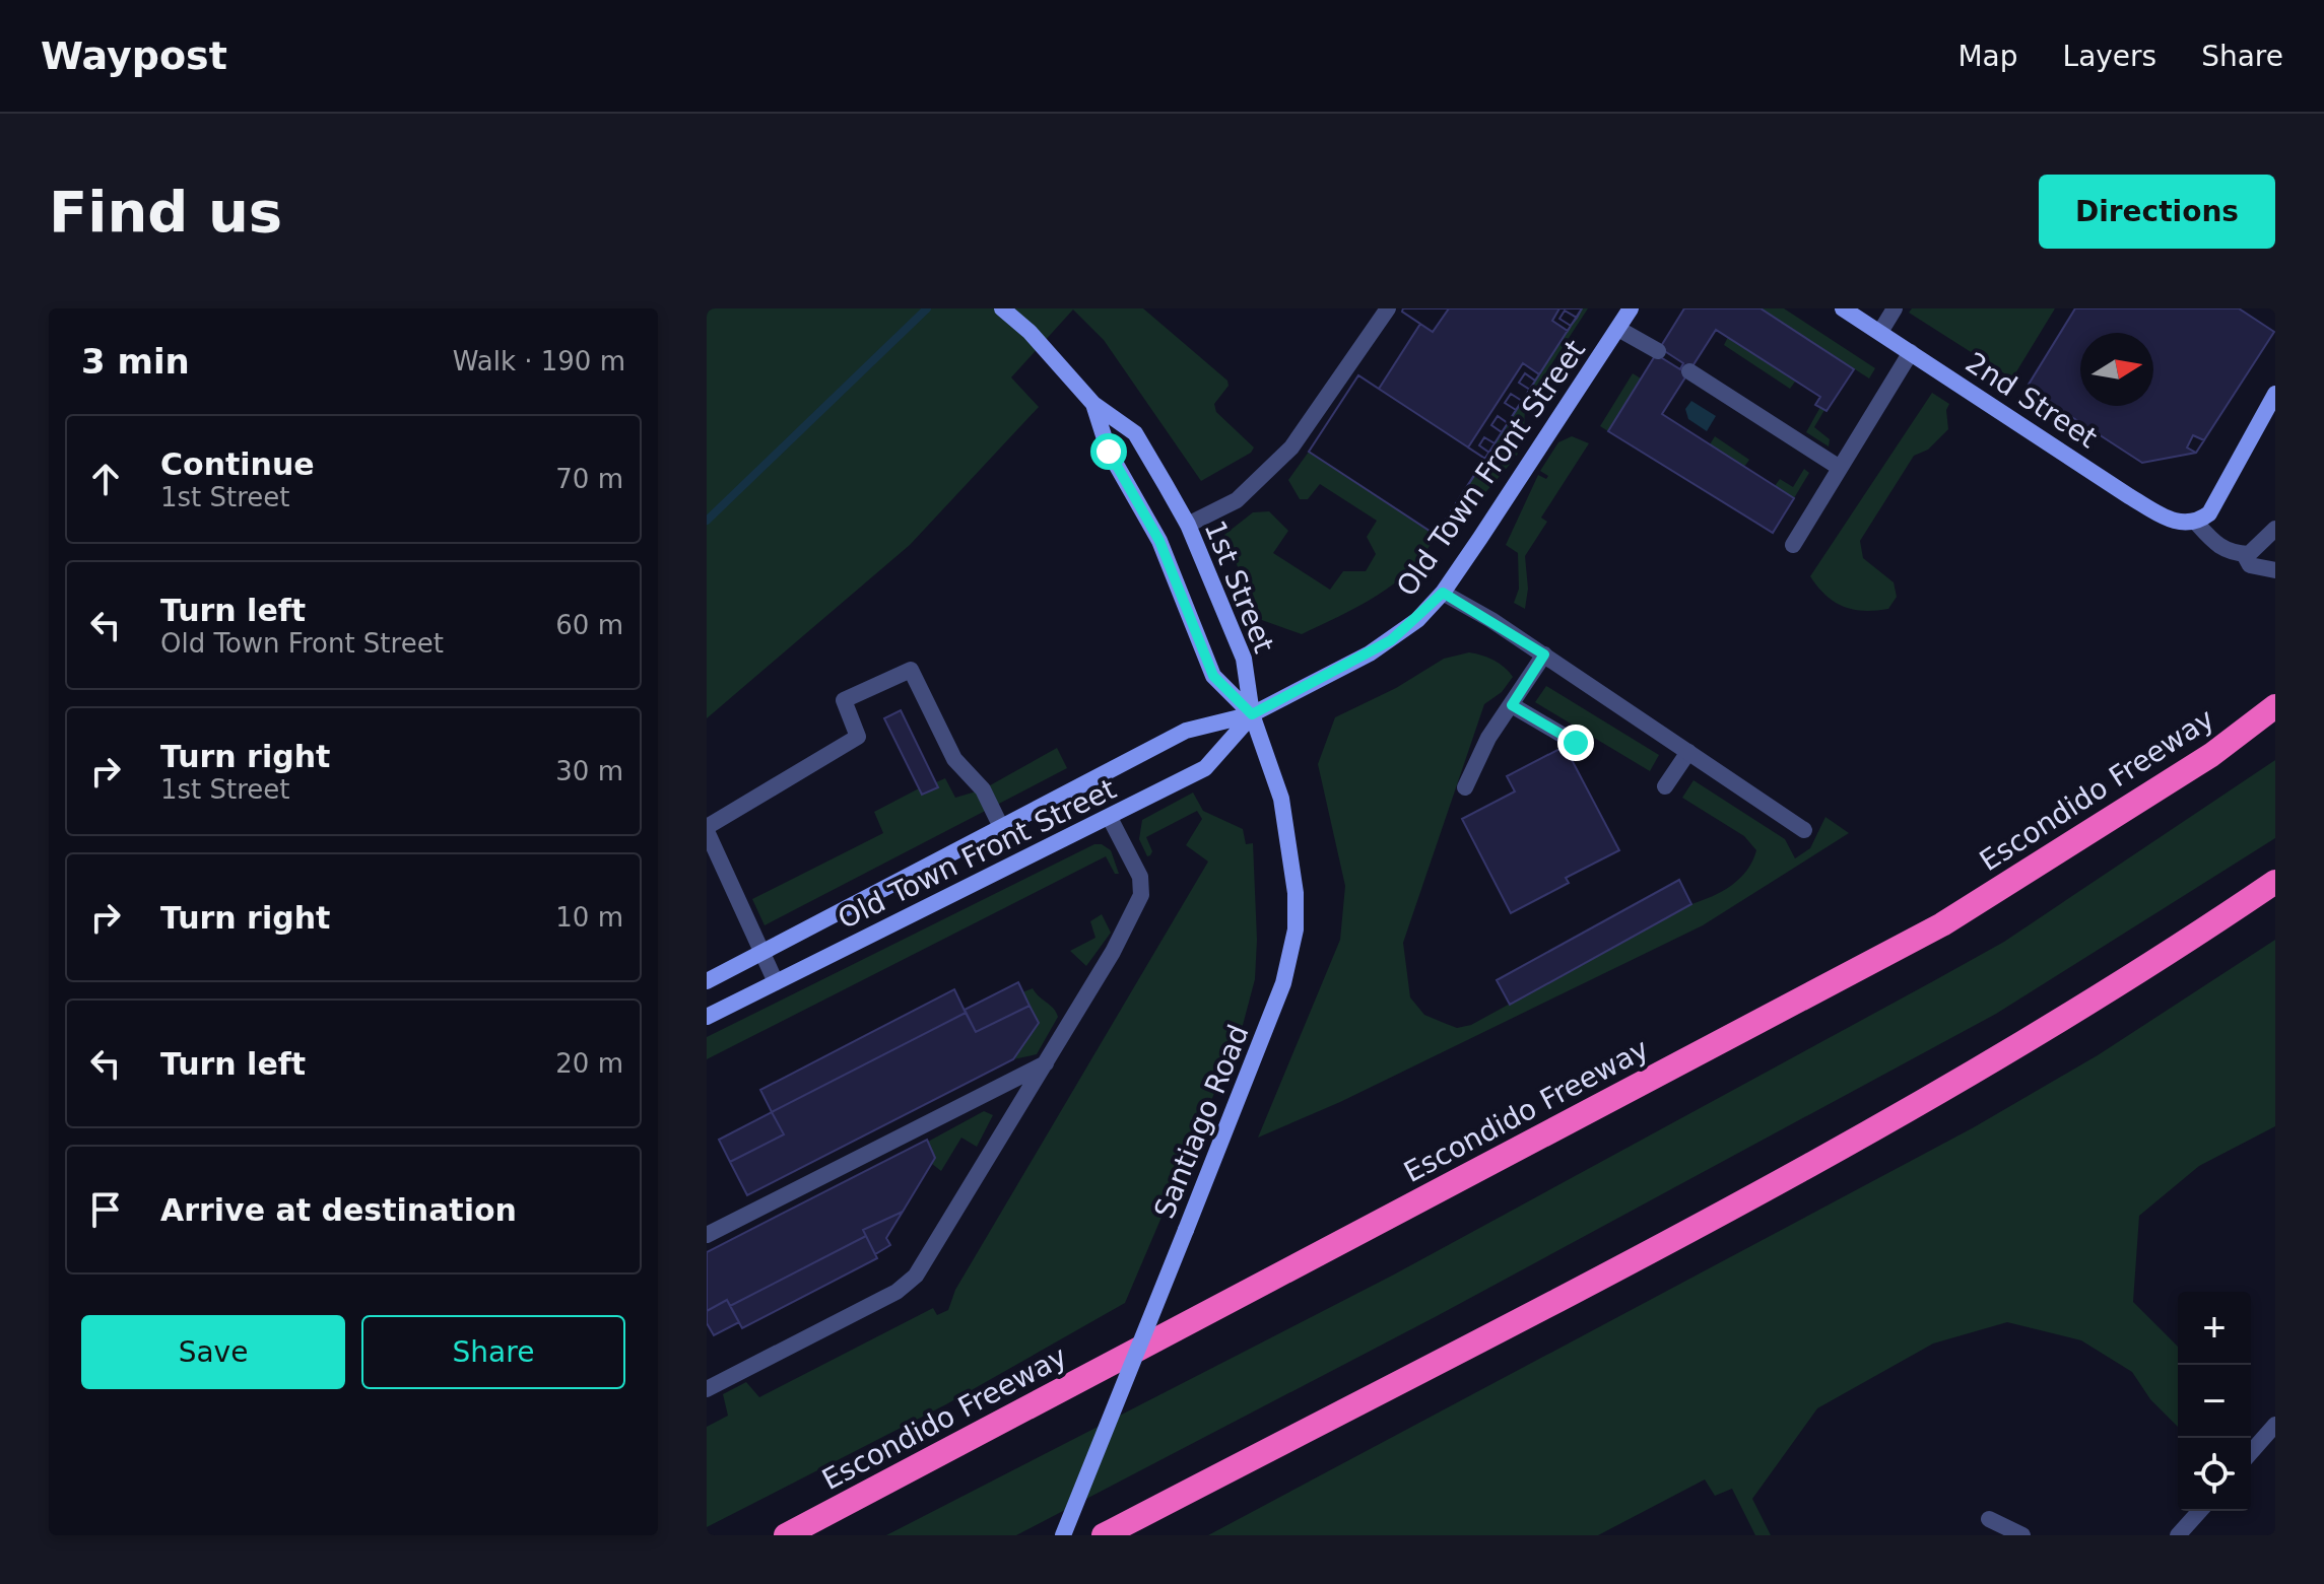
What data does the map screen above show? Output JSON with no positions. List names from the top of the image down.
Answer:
{
  "streets": {
    "highway": ["Escondido Freeway"],
    "main road": [
      "2nd Street",
      "Old Town Front Street",
      "1st Street",
      "Santiago Road"
    ]
  },
  "crossings": [
    ["Old Town Front Street", "1st Street"],
    ["Old Town Front Street", "Santiago Road"],
    ["1st Street", "Santiago Road"]
  ],
  "north": "right",
  "page": {
    "header": "Waypost",
    "nav": ["Map", "Layers", "Share"],
    "buttons": [
      "Directions",
      ["Save", "Share"]
    ],
    "title": "Find us",
    "heading": ["3 min", "Walk · 190 m"],
    "list": [
      ["Continue", "1st Street", "70 m"],
      ["Turn left", "Old Town Front Street", "60 m"],
      ["Turn right", "1st Street", "30 m"],
      ["Turn right", "10 m"],
      ["Turn left", "20 m"],
      "Arrive at destination"
    ],
    "map_buttons": ["+", "−"]
  }
}
